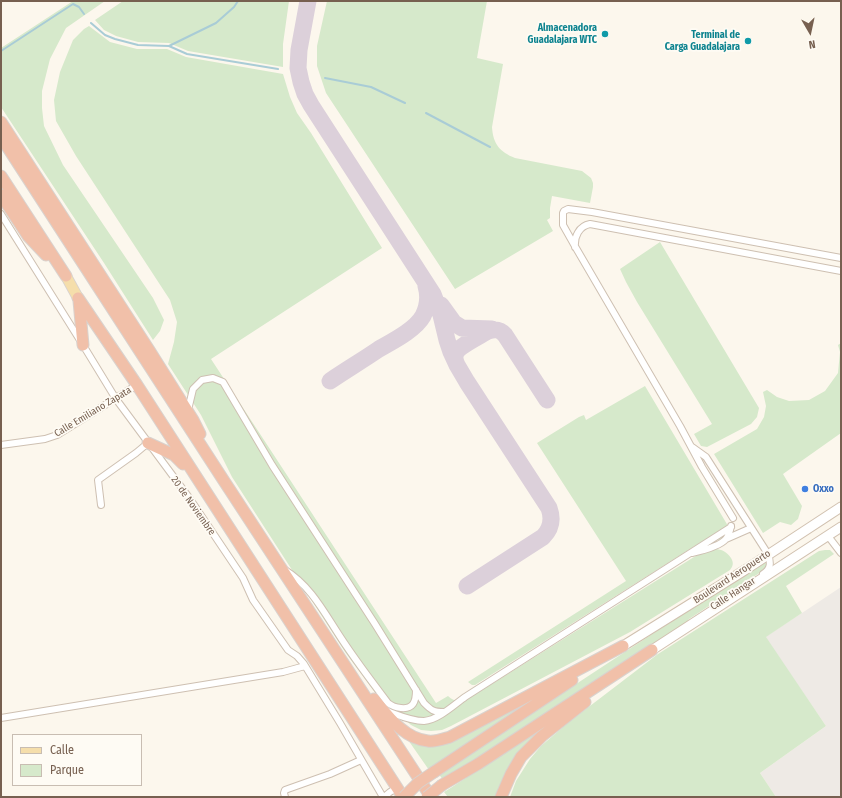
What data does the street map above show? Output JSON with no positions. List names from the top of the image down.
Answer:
{
  "streets": {
    "street": [
      "Calle Emiliano Zapata",
      "20 de Noviembre",
      "Boulevard Aeropuerto",
      "Calle Hangar"
    ]
  },
  "crossings": [
    ["Calle Emiliano Zapata", "20 de Noviembre"],
    ["Boulevard Aeropuerto", "Calle Hangar"]
  ],
  "places": ["Almacenadora Guadalajara WTC", "Terminal de Carga Guadalajara", "Oxxo"],
  "legend": ["Calle", "Parque"],
  "north": "bottom"
}
